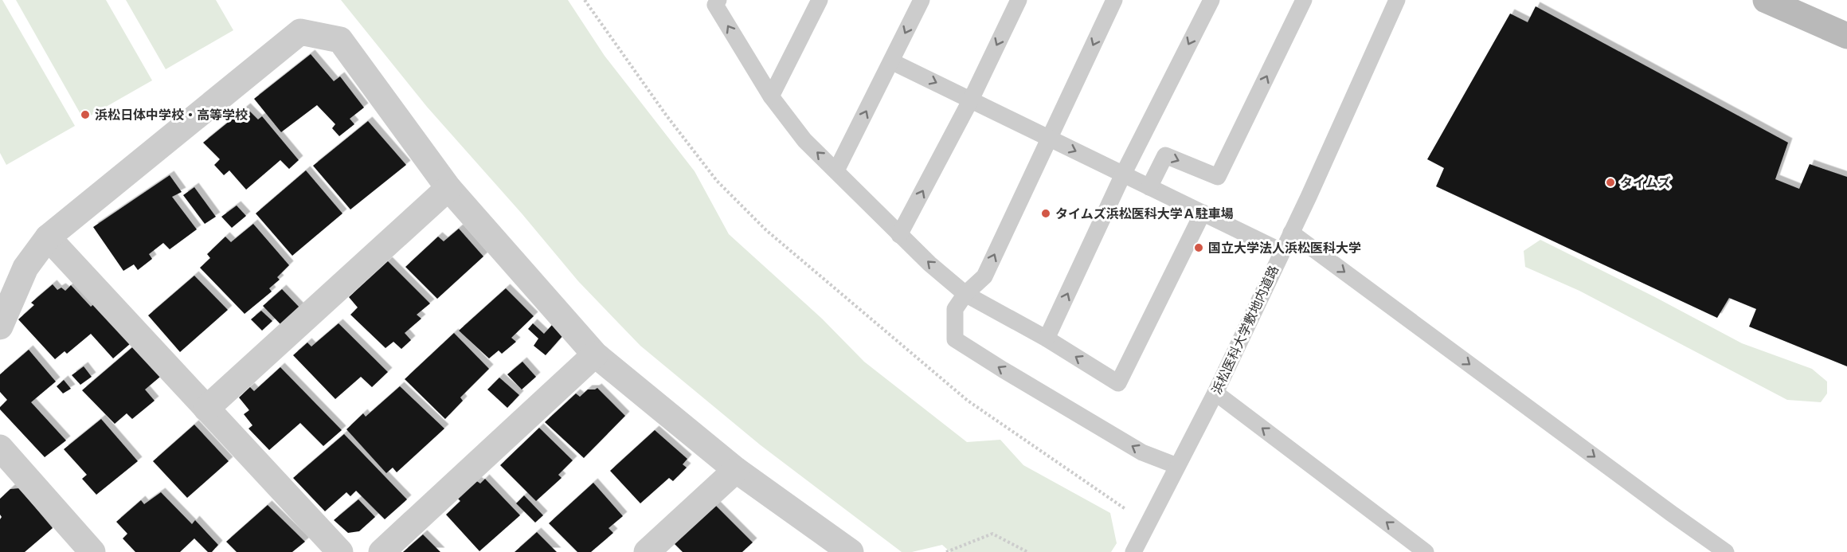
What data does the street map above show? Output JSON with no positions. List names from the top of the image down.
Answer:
{
  "streets": {
    "lane": ["浜松医科大学敷地内道路"]
  },
  "places": [
    "浜松日体中学校・高等学校",
    "タイムズ",
    "タイムズ浜松医科大学Ａ駐車場",
    "国立大学法人浜松医科大学"
  ]
}
